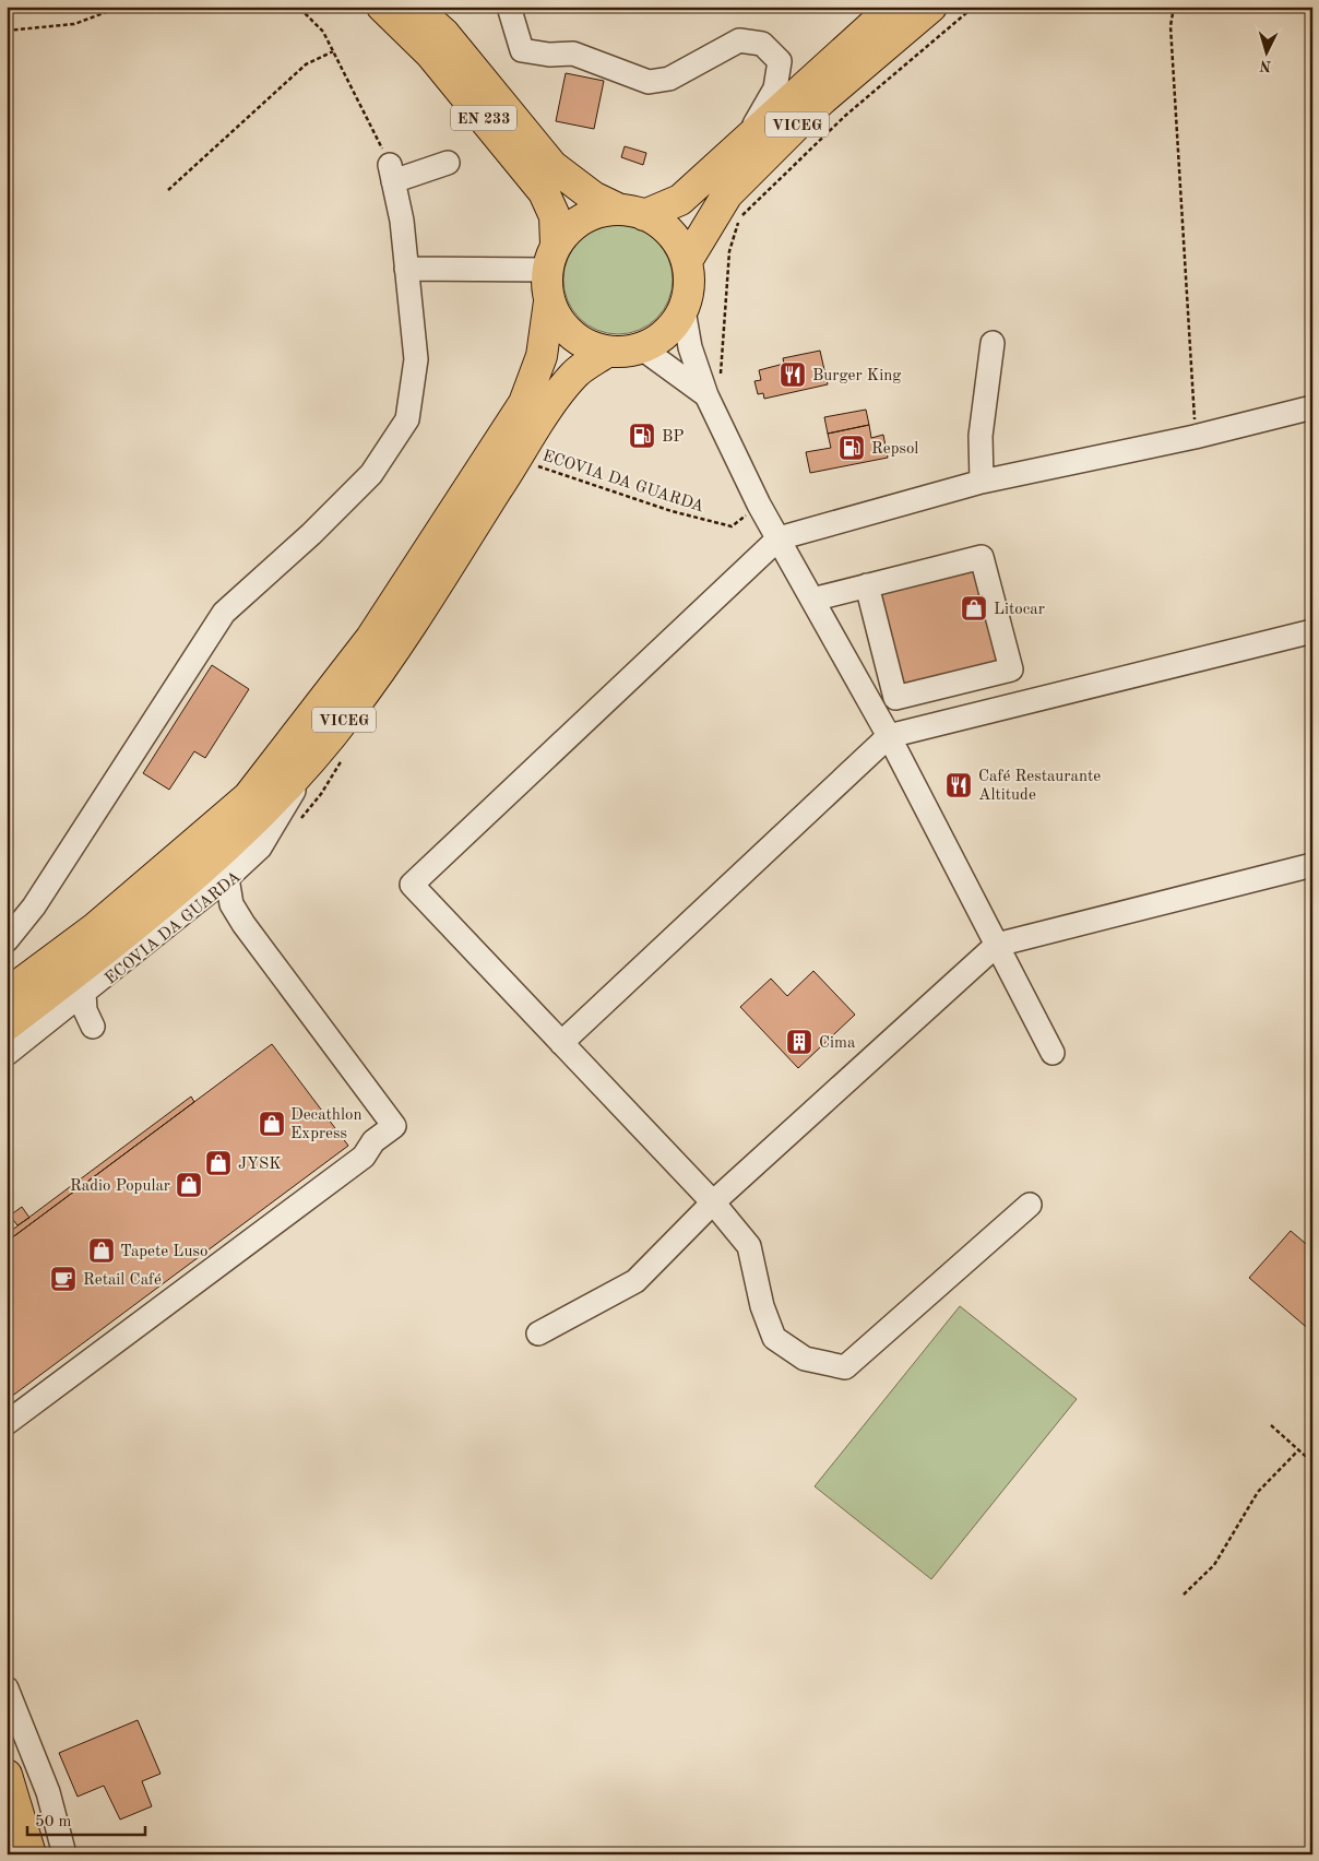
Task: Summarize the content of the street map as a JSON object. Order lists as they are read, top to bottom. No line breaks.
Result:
{"streets":{"main road":["EN 233","VICEG"],"path":["ECOVIA DA GUARDA"]},"crossings":[["EN 233","VICEG"]],"places":{"restaurant":["Burger King","Café Restaurante Altitude"],"fuel station":["BP","Repsol"],"shop":["Litocar","Decathlon Express","JYSK","Radio Popular","Tapete Luso"],"building":["Cima"],"cafe":["Retail Café"]},"scale_bar":"50 m","north":"bottom"}
